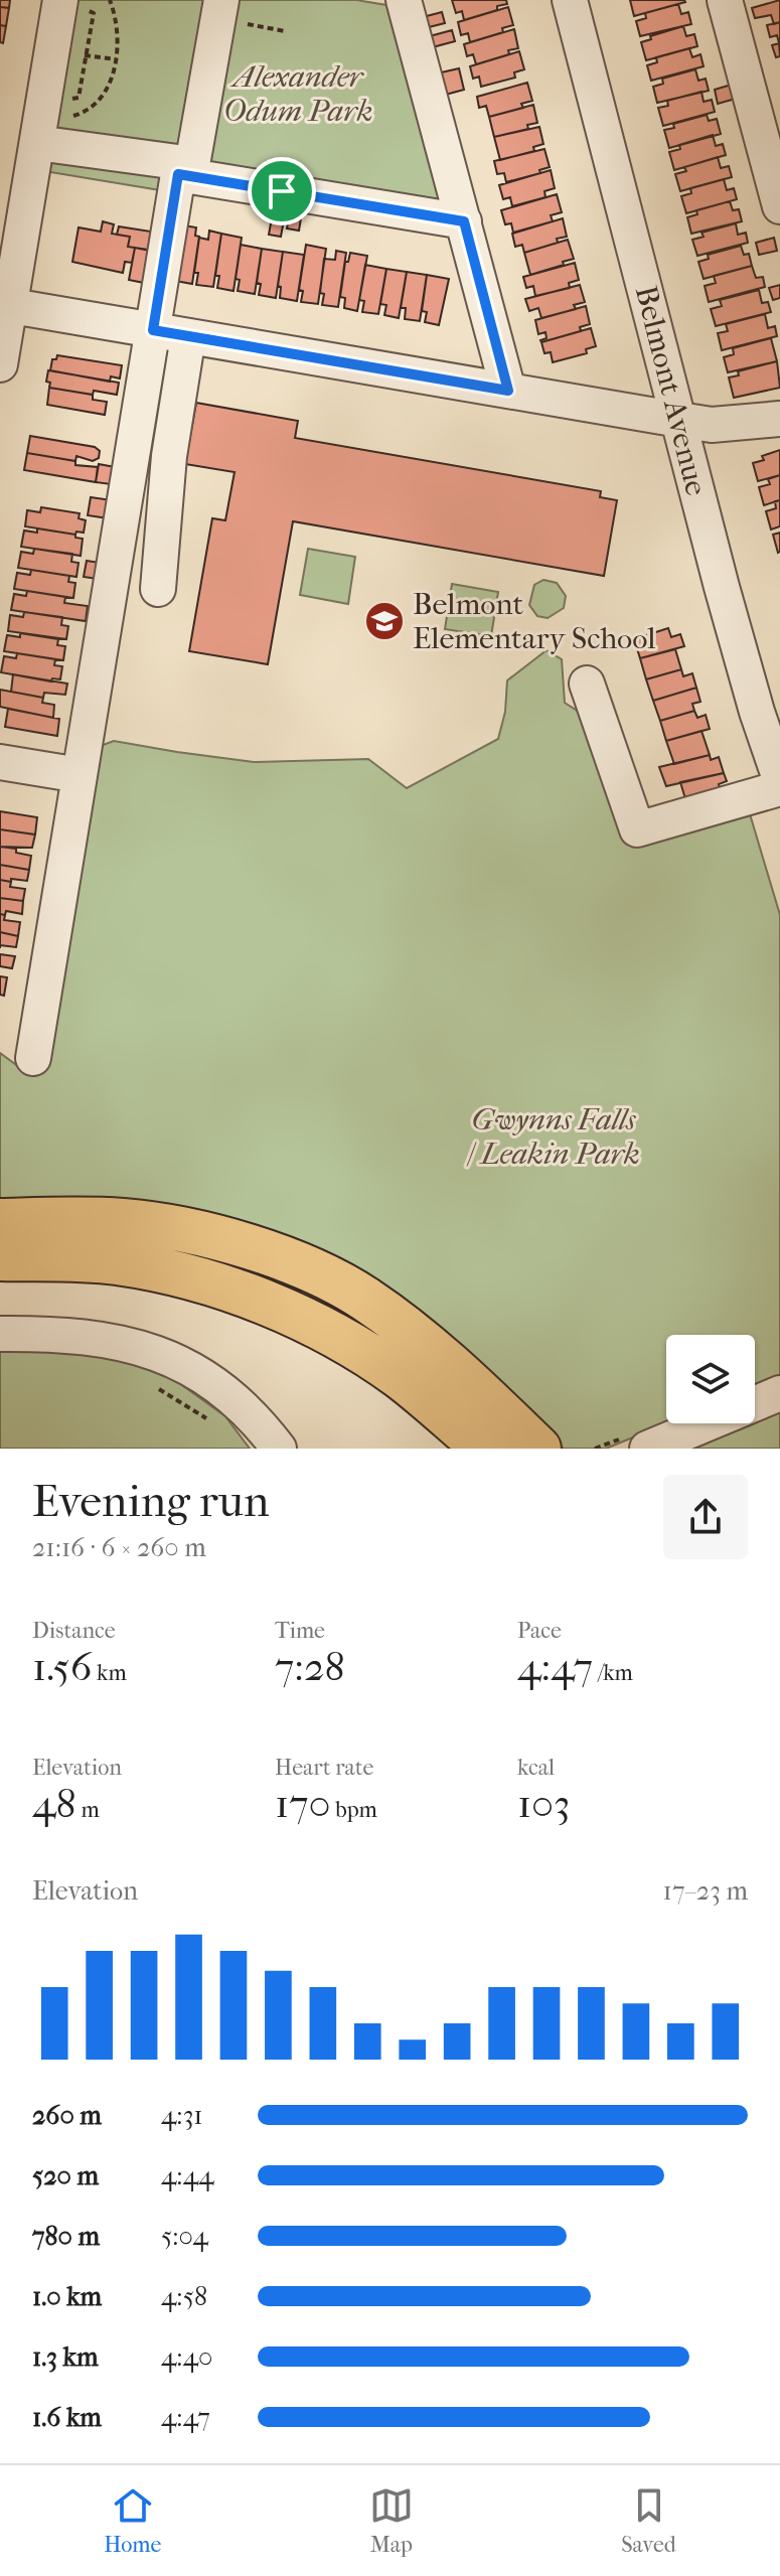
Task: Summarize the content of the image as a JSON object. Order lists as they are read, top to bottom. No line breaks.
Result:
{"streets":{"street":["Belmont Avenue"]},"parks":["Alexander Odum Park","Gwynns Falls / Leakin Park"],"places":{"school or university":["Belmont Elementary School"]},"page":{"heading":["Evening run","21:16 · 6 × 260 m"],"stats":[["Distance","1.56 km"],["Time","7:28"],["Pace","4:47 /km"],["Elevation","48 m"],["Heart rate","170 bpm"],["kcal","103"]],"chart":["Elevation","17–23 m"],"list":[{"name":"260 m","note":"4:31"},{"name":"520 m","note":"4:44"},{"name":"780 m","note":"5:04"},{"name":"1.0 km","note":"4:58"},{"name":"1.3 km","note":"4:40"},{"name":"1.6 km","note":"4:47"}],"tabs":["Home","Map","Saved"]}}
